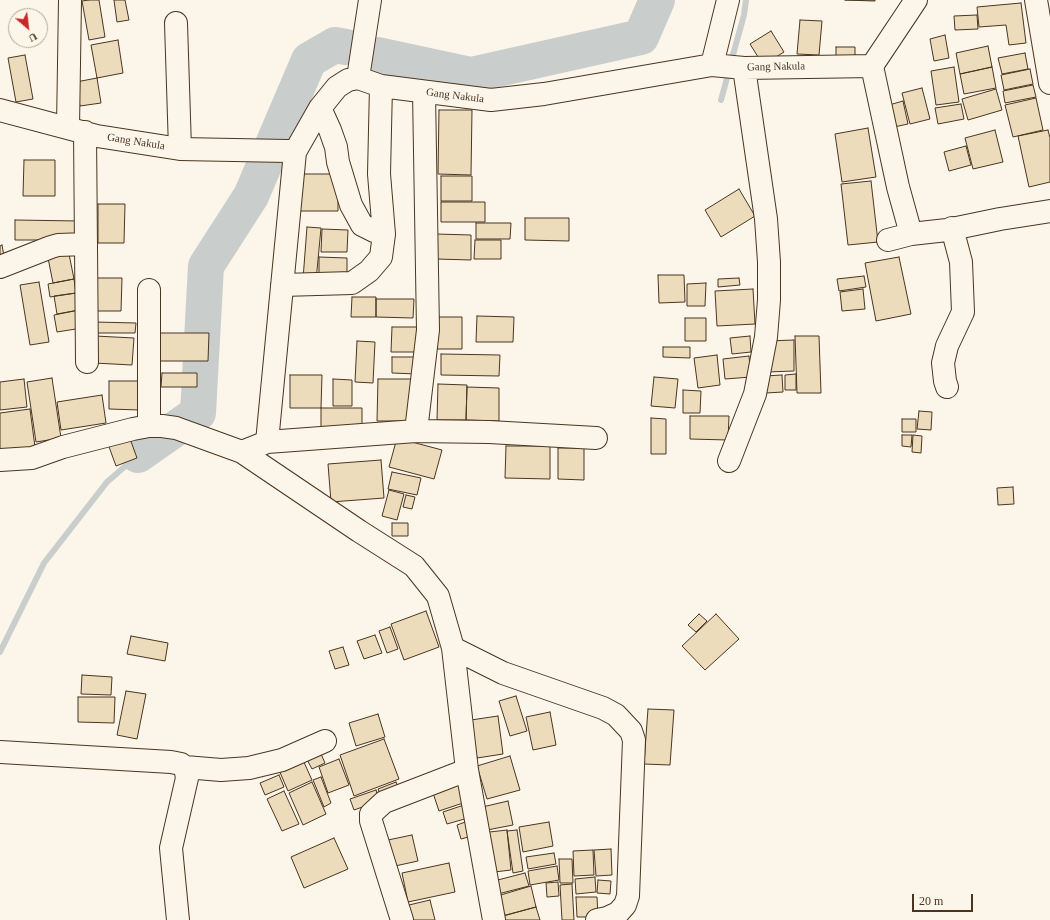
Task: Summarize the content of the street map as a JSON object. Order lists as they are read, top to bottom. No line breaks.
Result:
{"streets":{"street":["Gang Nakula"]},"scale_bar":"20 m","north":"bottom right"}
